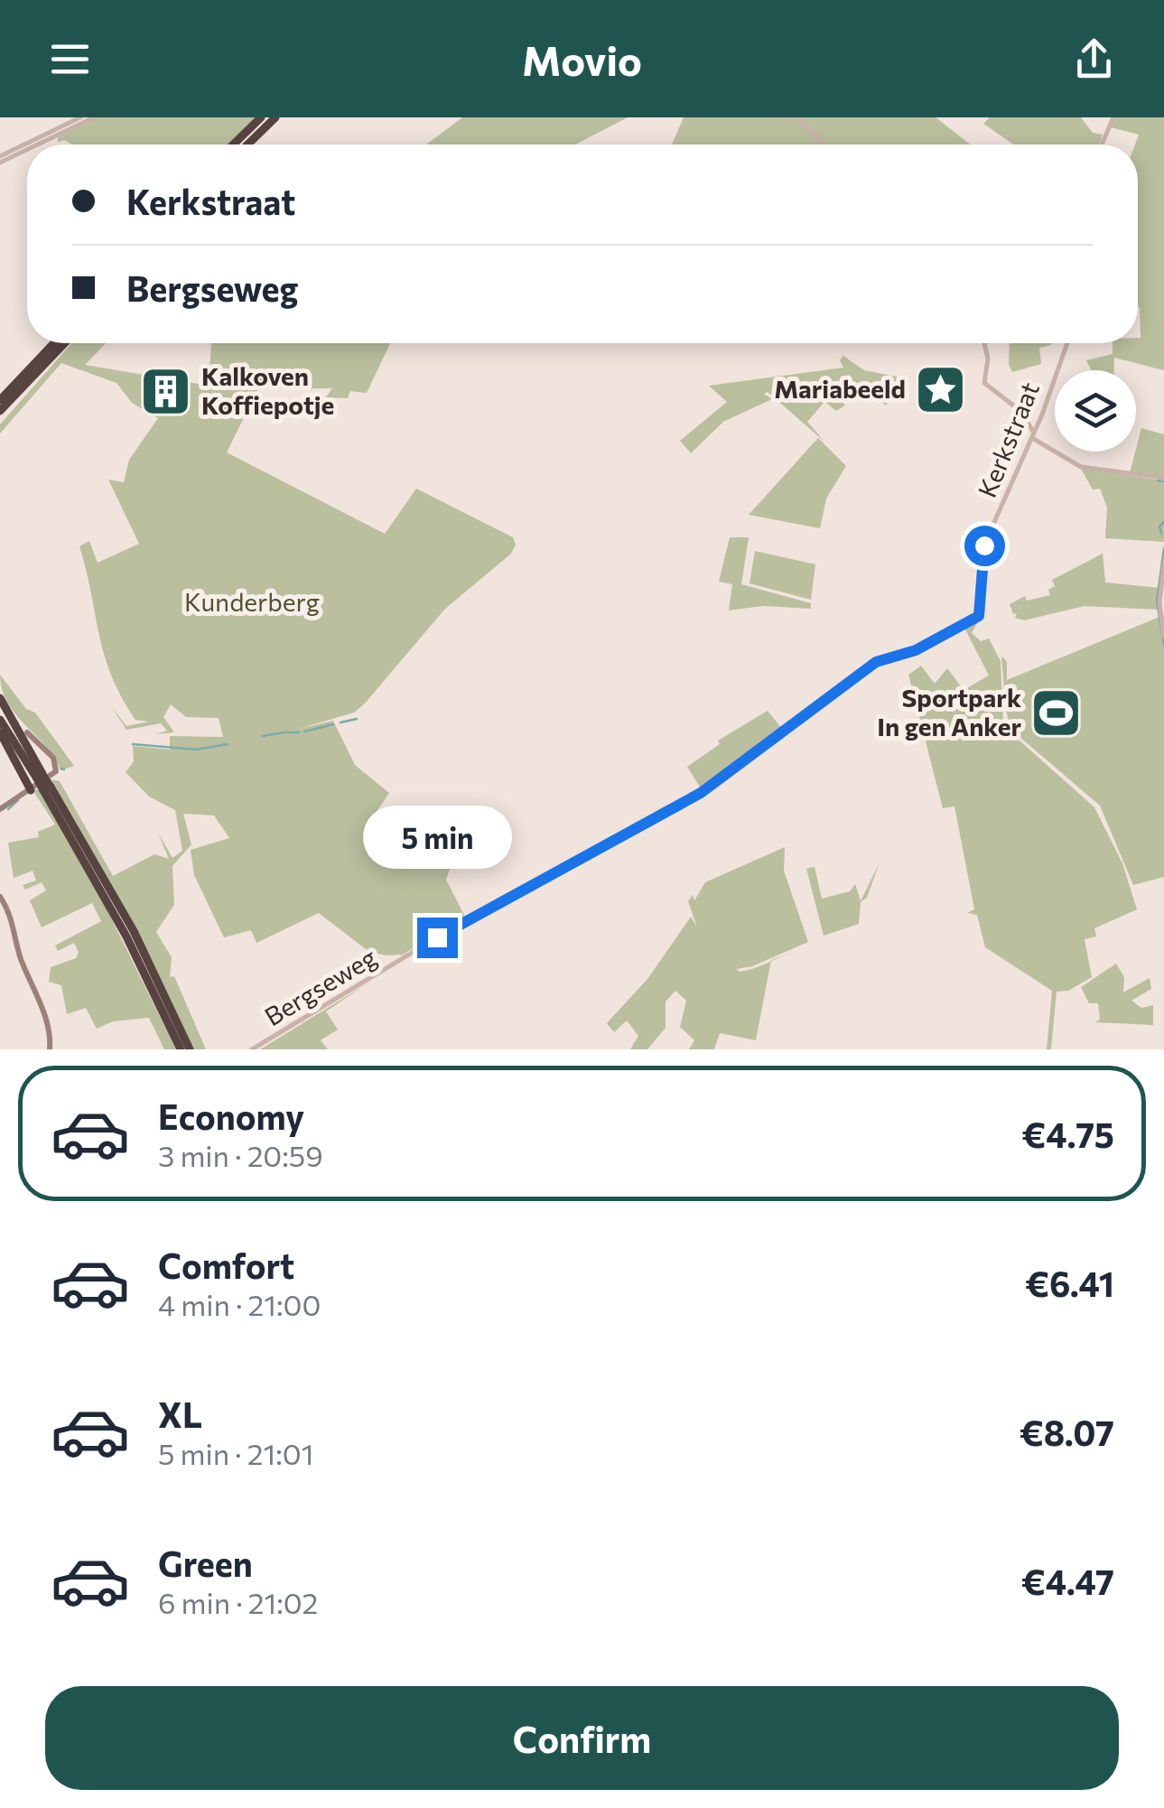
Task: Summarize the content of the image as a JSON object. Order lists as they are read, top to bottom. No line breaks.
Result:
{"streets":{"street":["Kerkstraat","Bergseweg"]},"crossings":[["Kerkstraat","Bergseweg"]],"parks":["Kunderberg"],"places":{"place":["Mariabeeld"],"building":["Kalkoven Koffiepotje"],"sports":["Sportpark In gen Anker"]},"page":{"header":"Movio","banner":["Kerkstraat","Bergseweg"],"bubble":"5 min","list":[{"name":"Economy","note":"3 min · 20:59","value":"€4.75"},{"name":"Comfort","note":"4 min · 21:00","value":"€6.41"},{"name":"XL","note":"5 min · 21:01","value":"€8.07"},{"name":"Green","note":"6 min · 21:02","value":"€4.47"}],"buttons":"Confirm"}}
